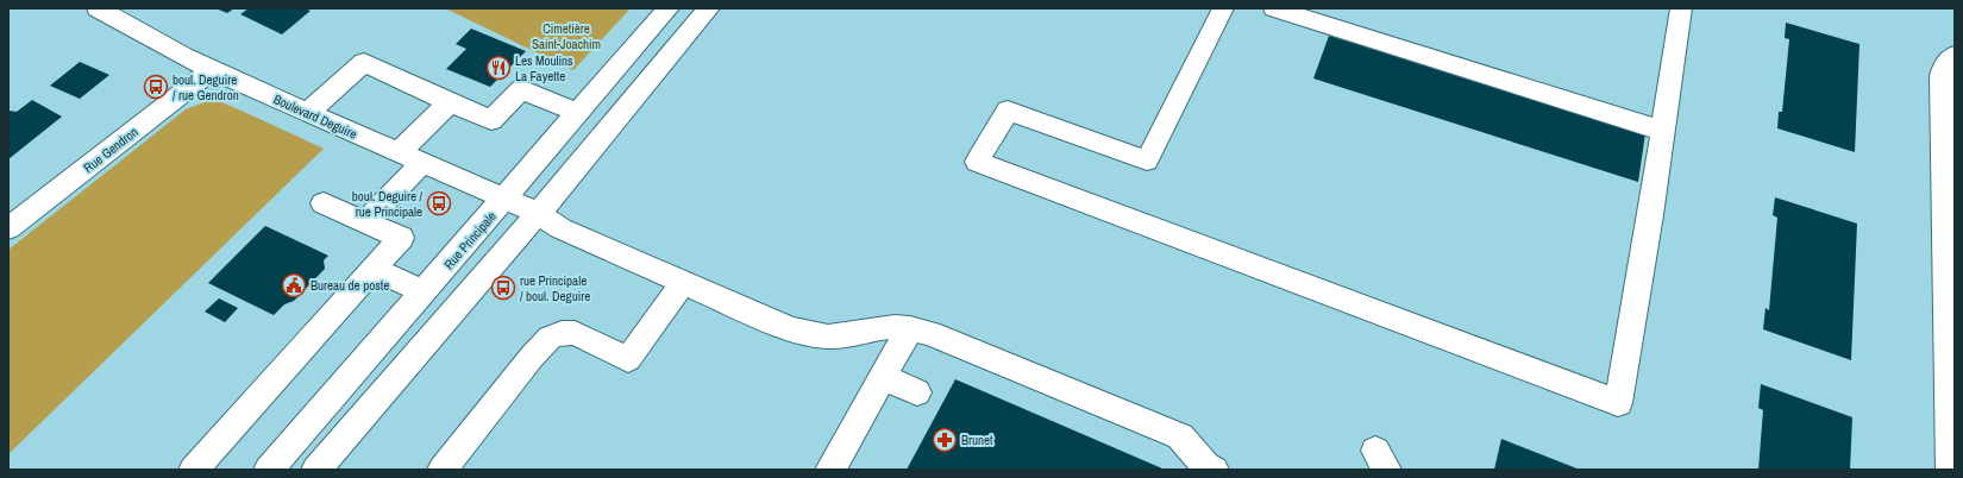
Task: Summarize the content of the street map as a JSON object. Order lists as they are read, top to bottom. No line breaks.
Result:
{"streets":{"street":["Boulevard Deguire","Rue Gendron","Rue Principale"]},"crossings":[["Boulevard Deguire","Rue Gendron"],["Boulevard Deguire","Rue Principale"]],"parks":["Cimetière Saint-Joachim"],"places":{"restaurant":["Les Moulins La Fayette"],"bus stop":["boul. Deguire / rue Gendron","boul. Deguire / rue Principale","rue Principale / boul. Deguire"],"public building":["Bureau de poste"],"pharmacy":["Brunet"]}}
